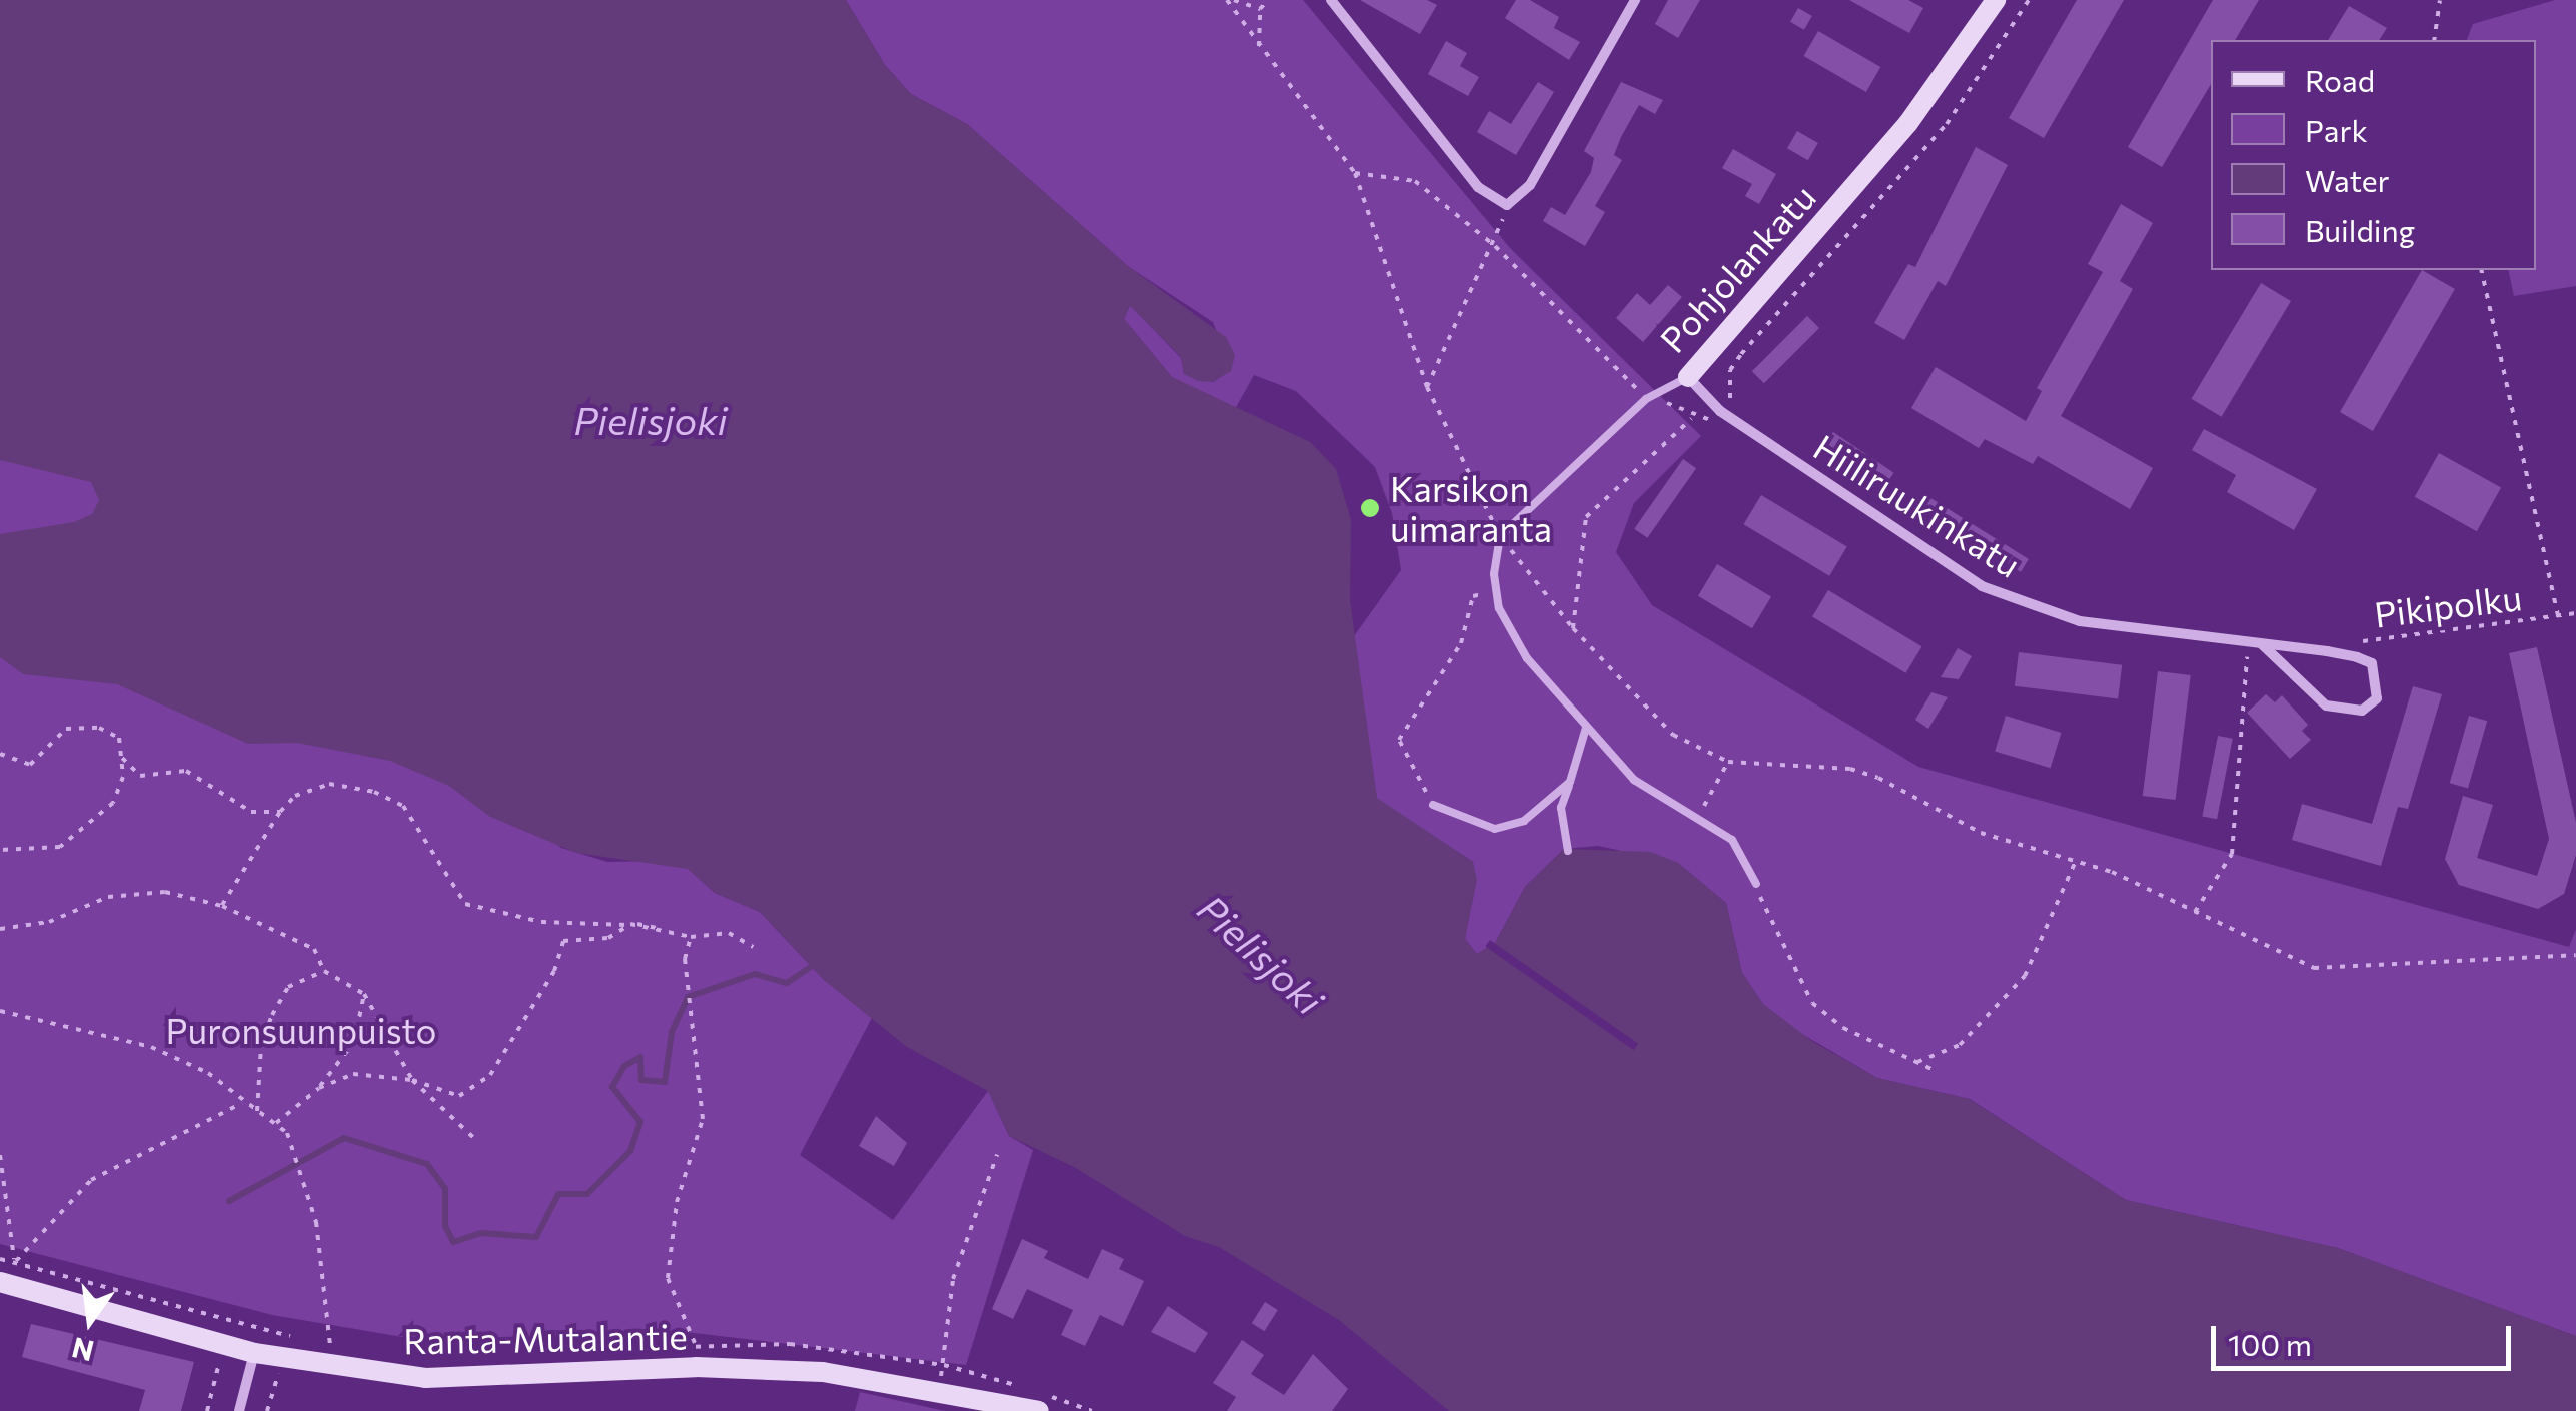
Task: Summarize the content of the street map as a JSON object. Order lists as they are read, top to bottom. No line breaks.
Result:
{"streets":{"street":["Pohjolankatu","Hiiliruukinkatu","Ranta-Mutalantie"],"path":["Pikipolku"]},"crossings":[["Pohjolankatu","Hiiliruukinkatu"]],"water":["Pielisjoki"],"parks":["Puronsuunpuisto"],"places":["Karsikon uimaranta"],"legend":["Road","Park","Water","Building"],"scale_bar":"100 m","north":"bottom"}
